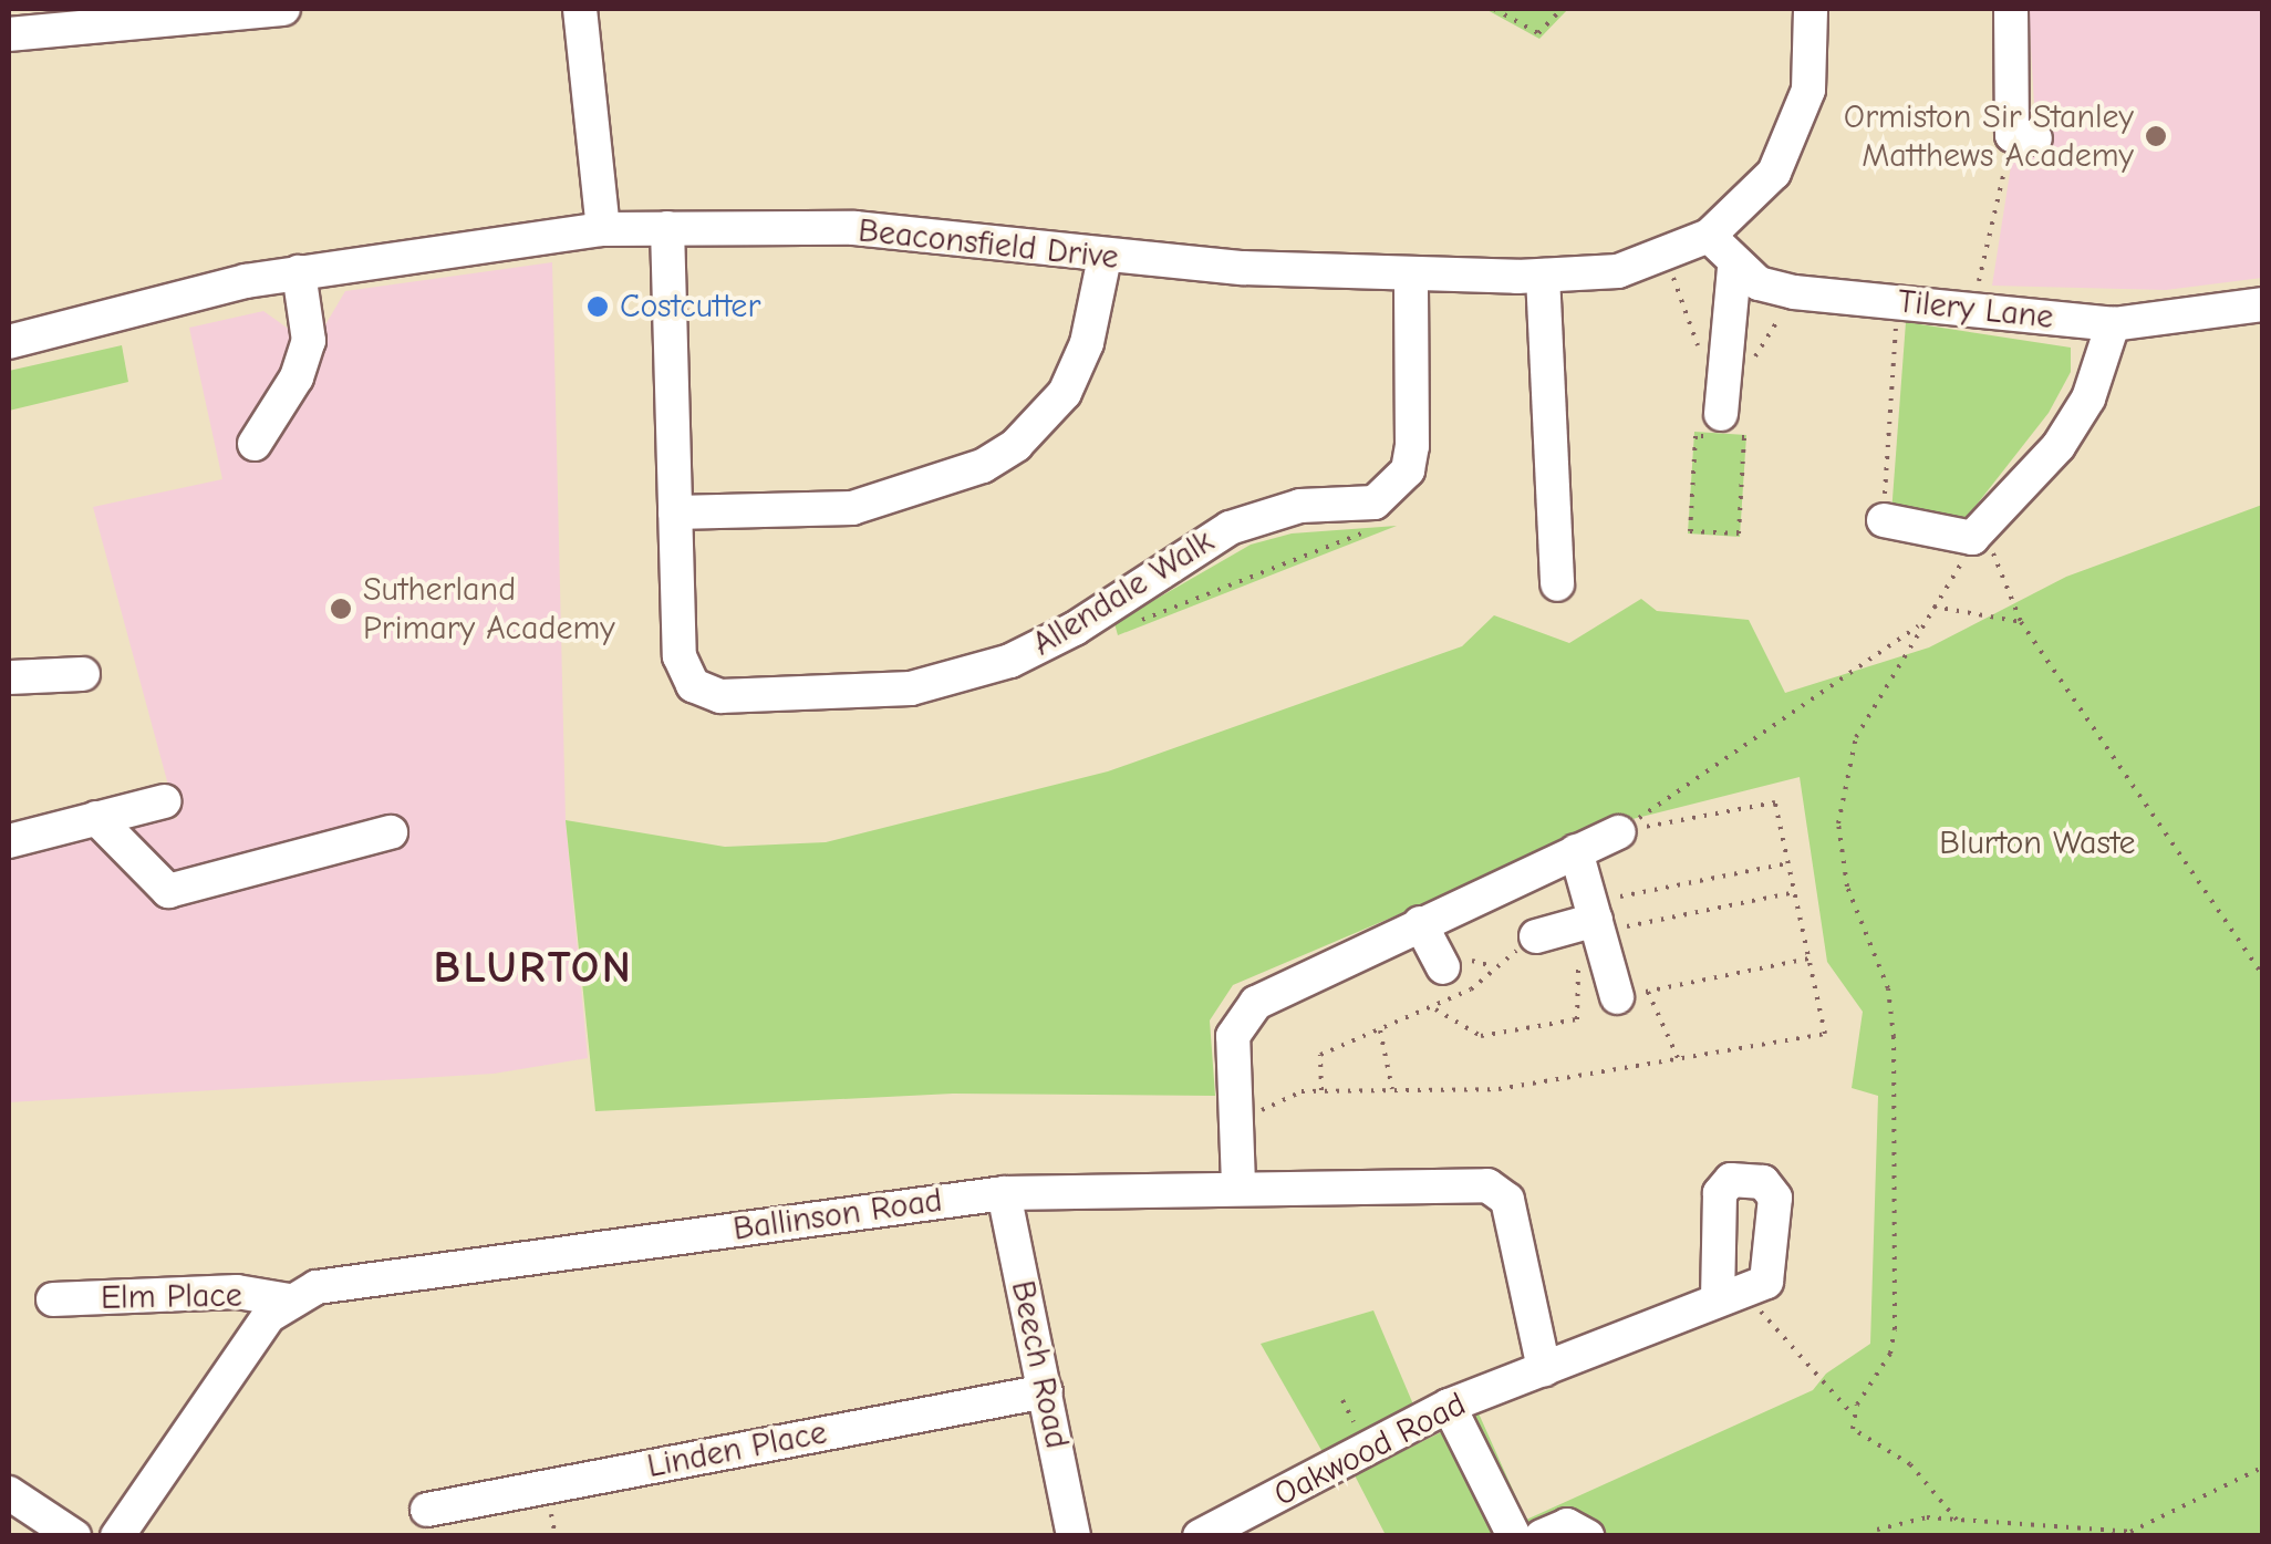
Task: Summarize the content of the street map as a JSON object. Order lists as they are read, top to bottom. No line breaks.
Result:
{"streets":{"street":["Beaconsfield Drive","Tilery Lane","Allendale Walk","Ballinson Road","Elm Place","Beech Road","Linden Place","Oakwood Road"]},"crossings":[["Beaconsfield Drive","Tilery Lane"],["Beaconsfield Drive","Allendale Walk"],["Ballinson Road","Elm Place"],["Ballinson Road","Beech Road"],["Ballinson Road","Oakwood Road"],["Beech Road","Linden Place"]],"districts":["BLURTON"],"parks":["Blurton Waste"],"places":["Ormiston Sir Stanley Matthews Academy","Costcutter","Sutherland Primary Academy"]}
